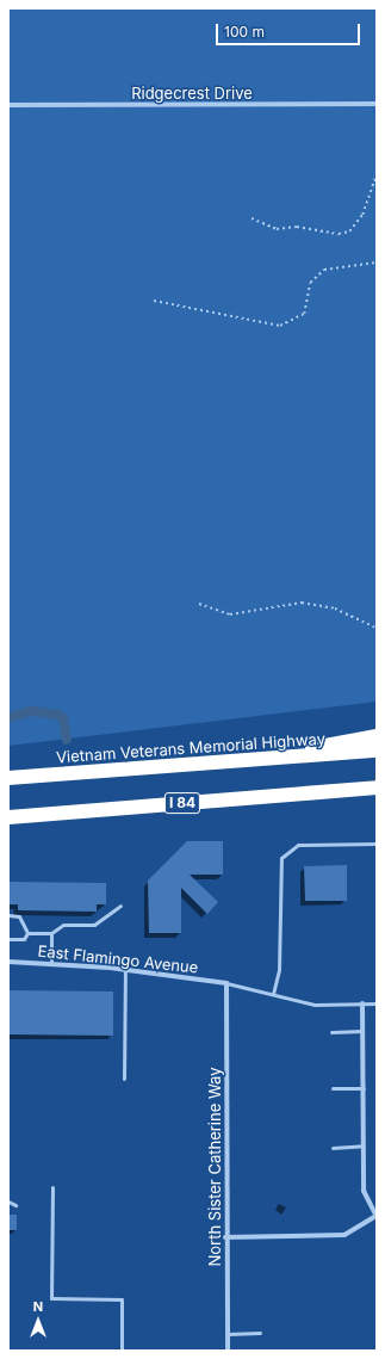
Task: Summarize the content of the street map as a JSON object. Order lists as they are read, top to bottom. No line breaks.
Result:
{"streets":{"highway":["Vietnam Veterans Memorial Highway","I 84"],"street":["Ridgecrest Drive","East Flamingo Avenue","North Sister Catherine Way"]},"crossings":[["East Flamingo Avenue","North Sister Catherine Way"]],"scale_bar":"100 m","north":"top"}
